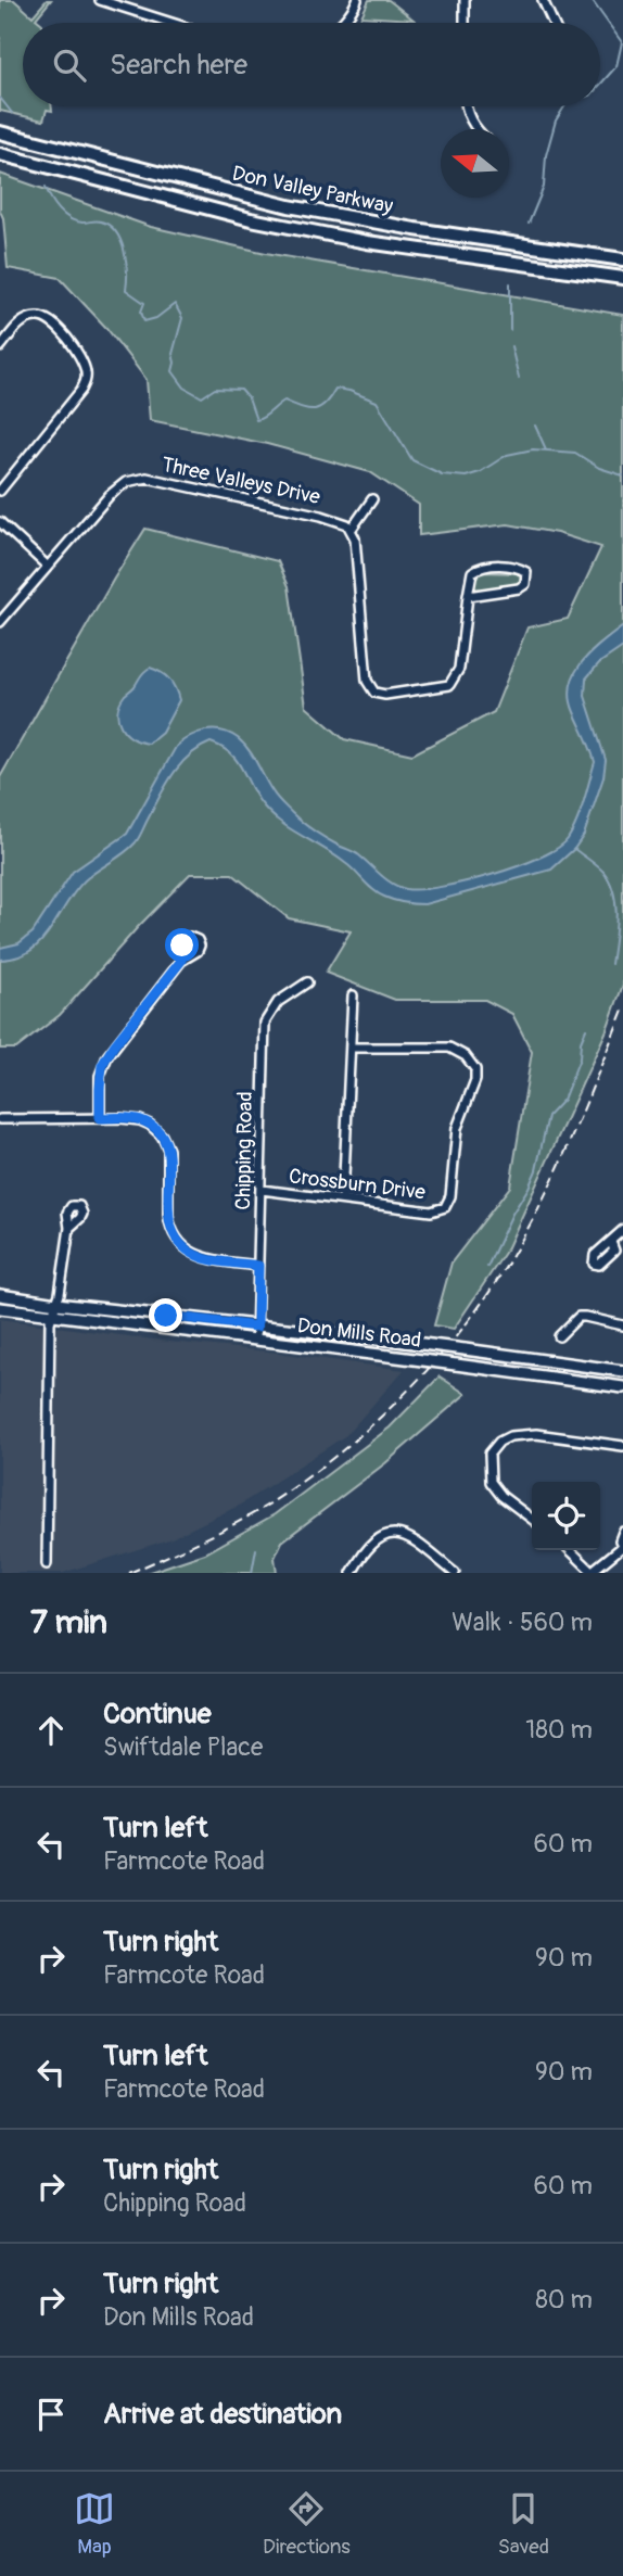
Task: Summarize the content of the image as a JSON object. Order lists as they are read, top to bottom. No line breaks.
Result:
{"streets":{"highway":["Don Valley Parkway"],"main road":["Don Mills Road"],"street":["Three Valleys Drive","Chipping Road","Crossburn Drive"]},"crossings":[["Chipping Road","Crossburn Drive"],["Chipping Road","Don Mills Road"]],"north":"left","page":{"search":"Search here","heading":["7 min","Walk · 560 m"],"list":[["Continue","Swiftdale Place","180 m"],["Turn left","Farmcote Road","60 m"],["Turn right","Farmcote Road","90 m"],["Turn left","Farmcote Road","90 m"],["Turn right","Chipping Road","60 m"],["Turn right","Don Mills Road","80 m"],"Arrive at destination"],"nav":["Map","Directions","Saved"]}}
